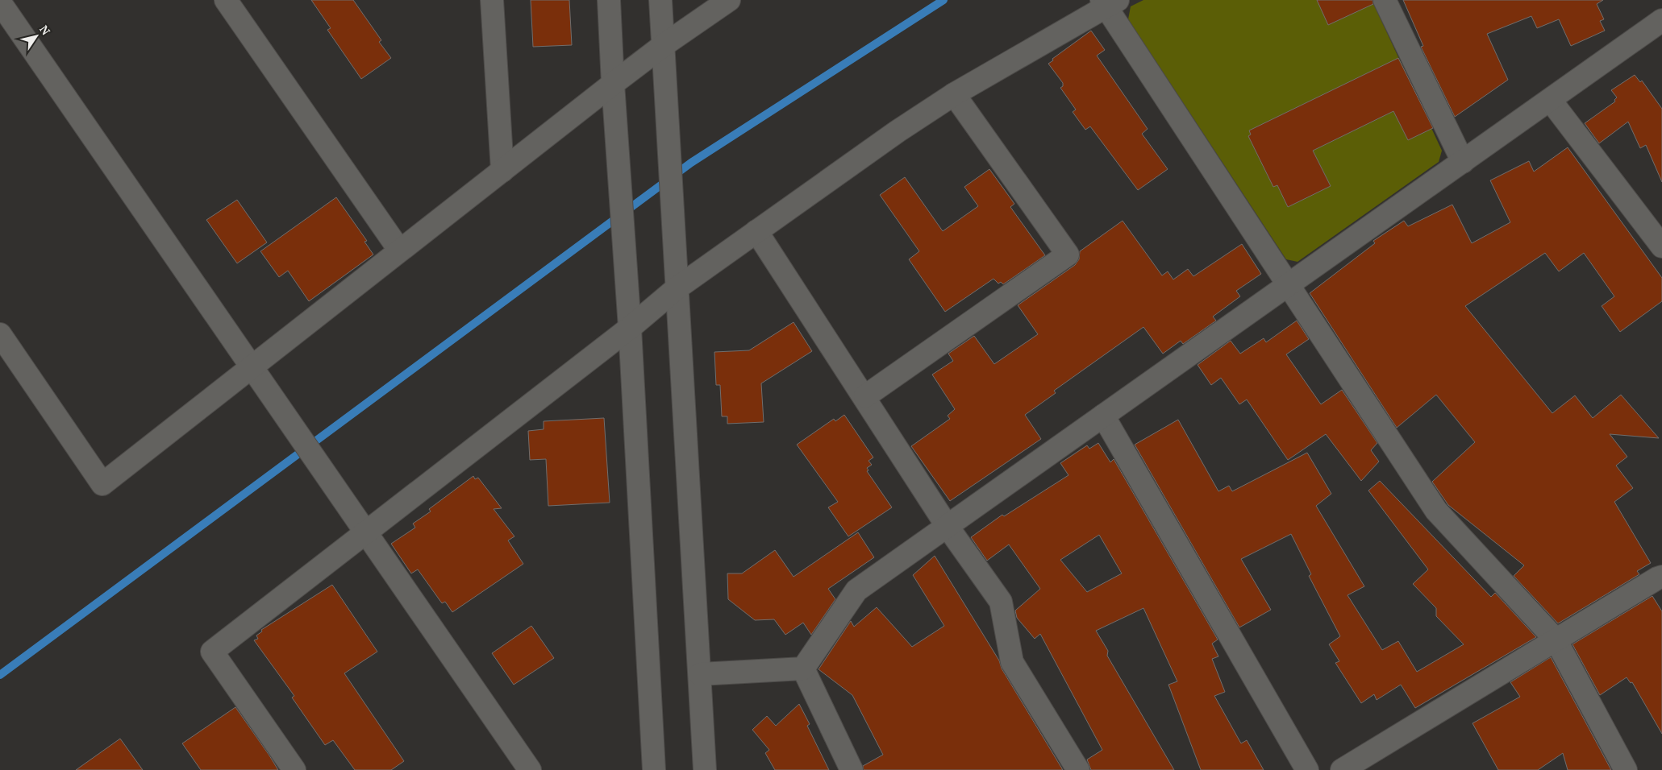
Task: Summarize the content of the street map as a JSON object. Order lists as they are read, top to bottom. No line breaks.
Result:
{"north":"top right"}
